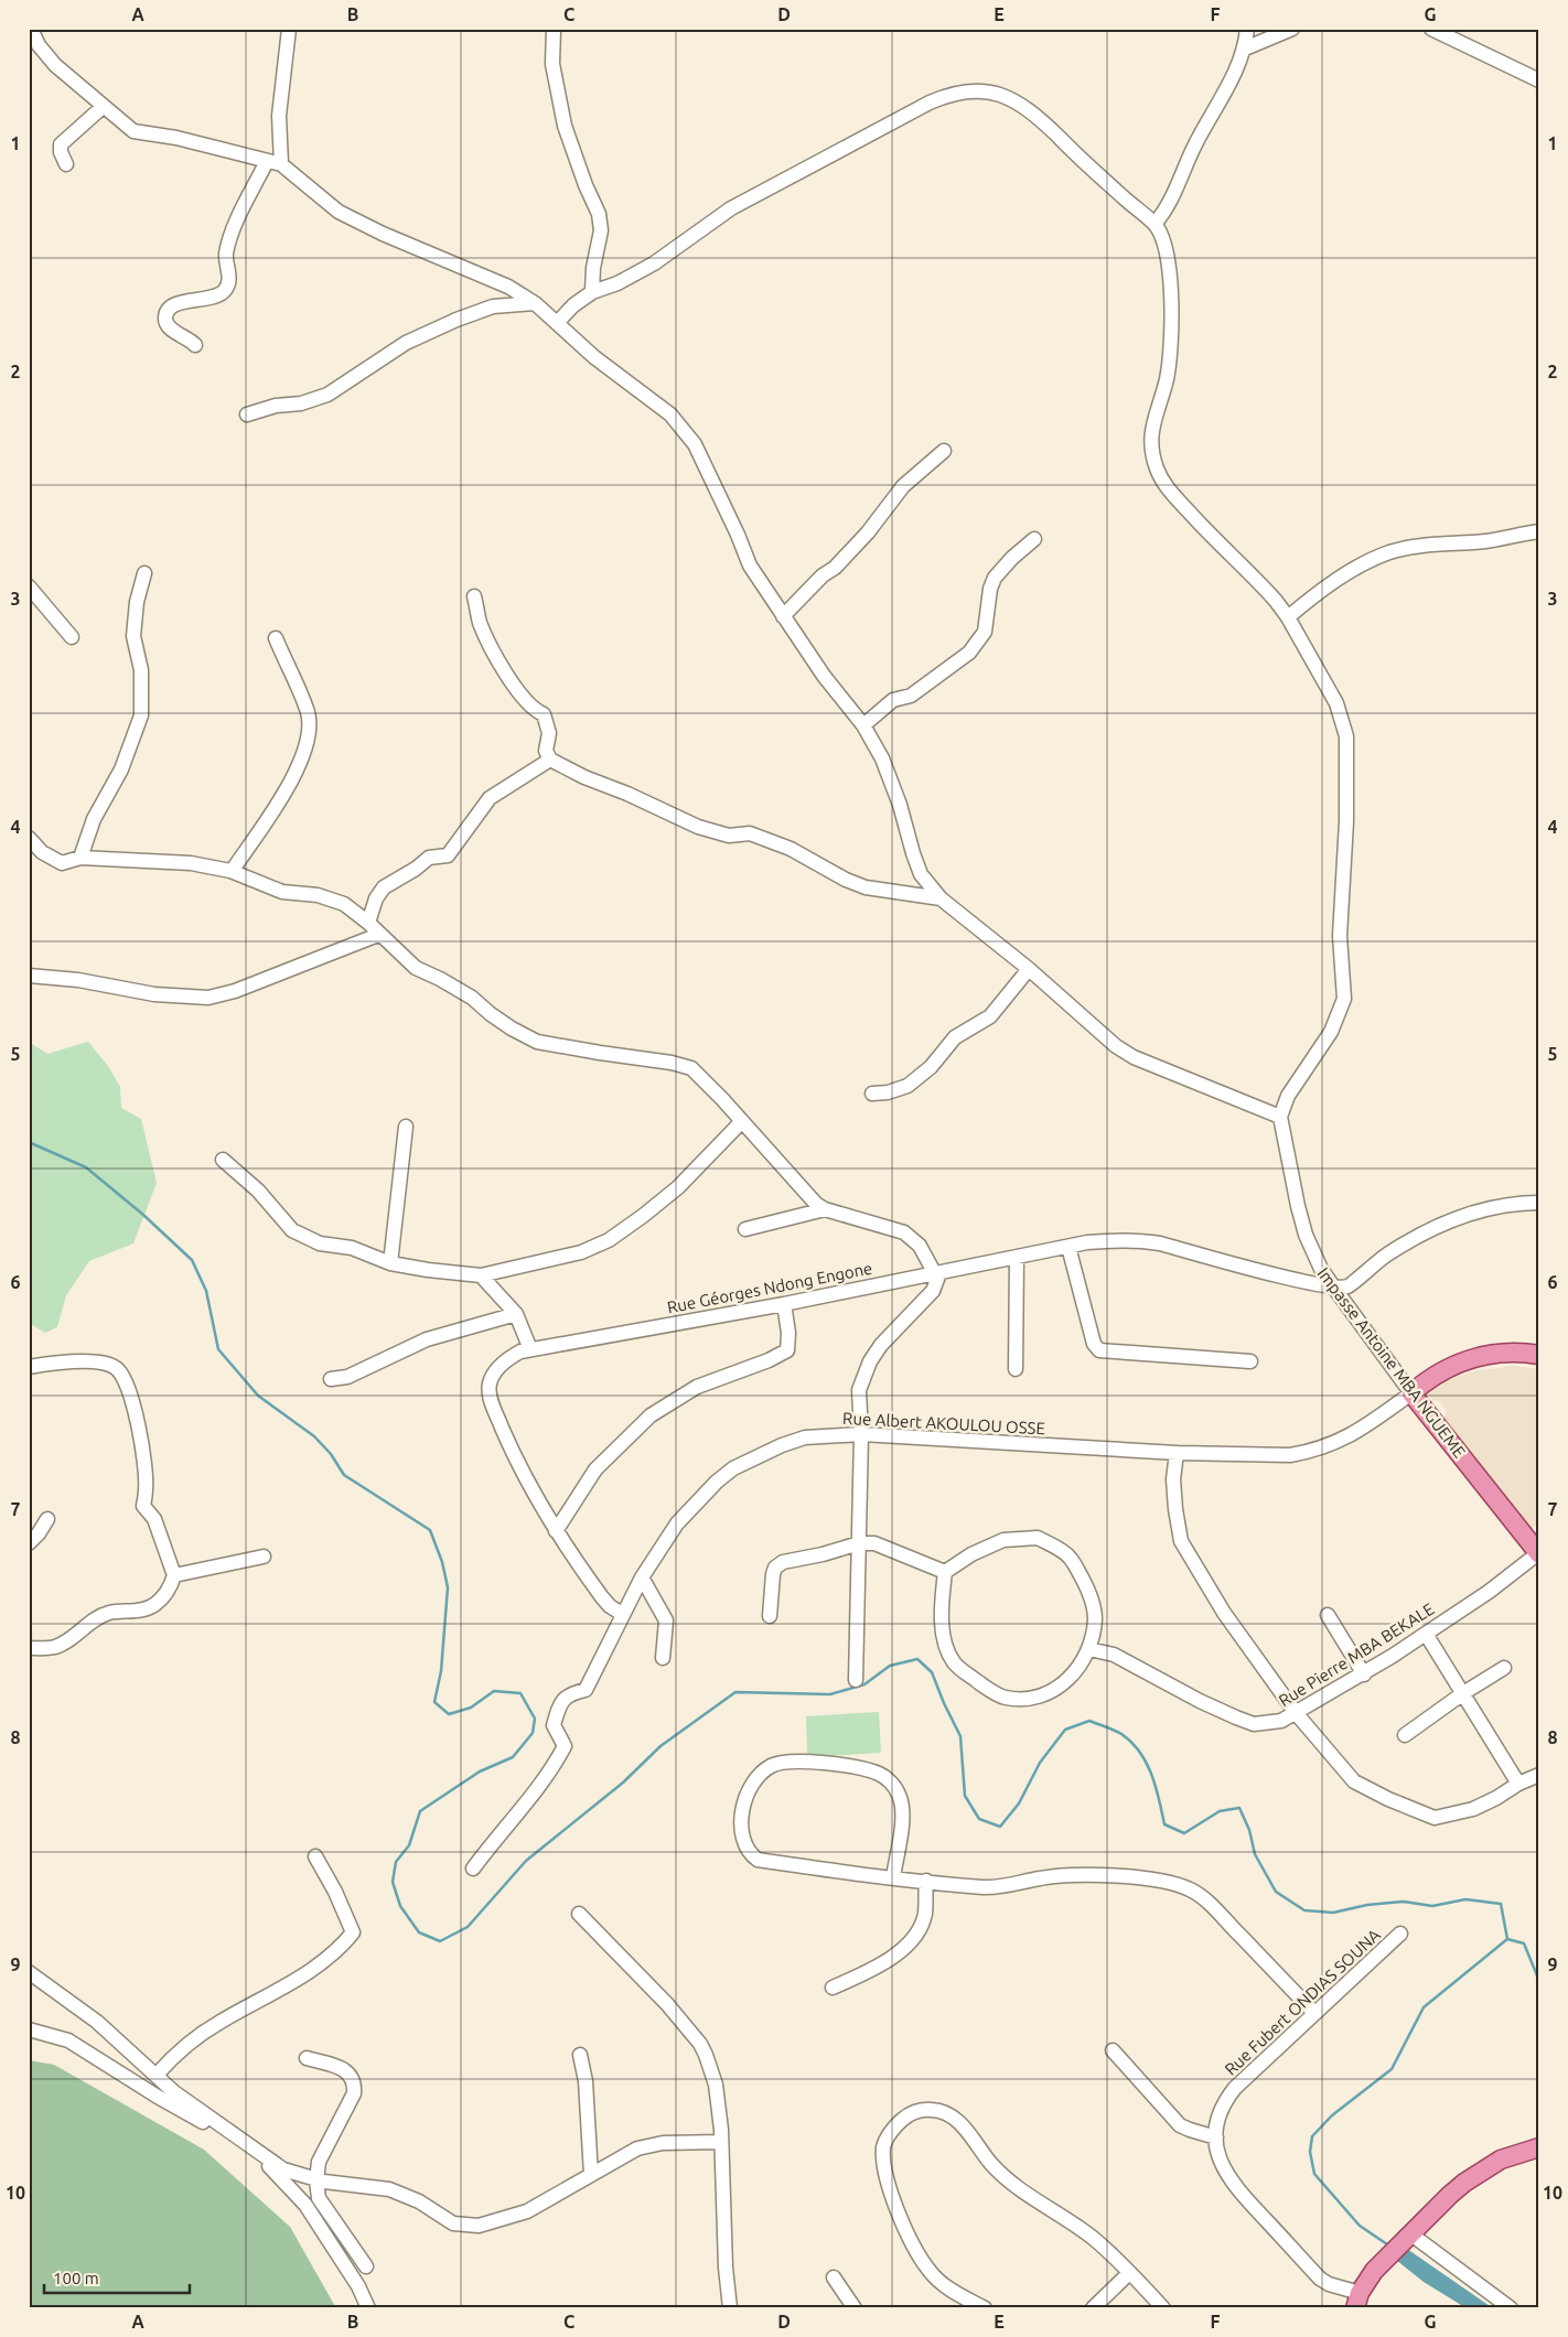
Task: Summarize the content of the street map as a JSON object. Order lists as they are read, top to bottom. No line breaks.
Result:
{"streets":{"main road":["Impasse Antoine MBA NGUEME"],"street":["Rue Géorges Ndong Engone","Rue Albert AKOULOU OSSE","Rue Pierre MBA BEKALE","Rue Fubert ONDIAS SOUNA"]},"crossings":[["Rue Géorges Ndong Engone","Impasse Antoine MBA NGUEME"],["Rue Géorges Ndong Engone","Rue Albert AKOULOU OSSE"],["Impasse Antoine MBA NGUEME","Rue Albert AKOULOU OSSE"],["Impasse Antoine MBA NGUEME","Rue Pierre MBA BEKALE"]],"scale_bar":"100 m","grid":{"columns":["A","B","C","D","E","F","G"],"rows":["1","2","3","4","5","6","7","8","9","10"]}}
